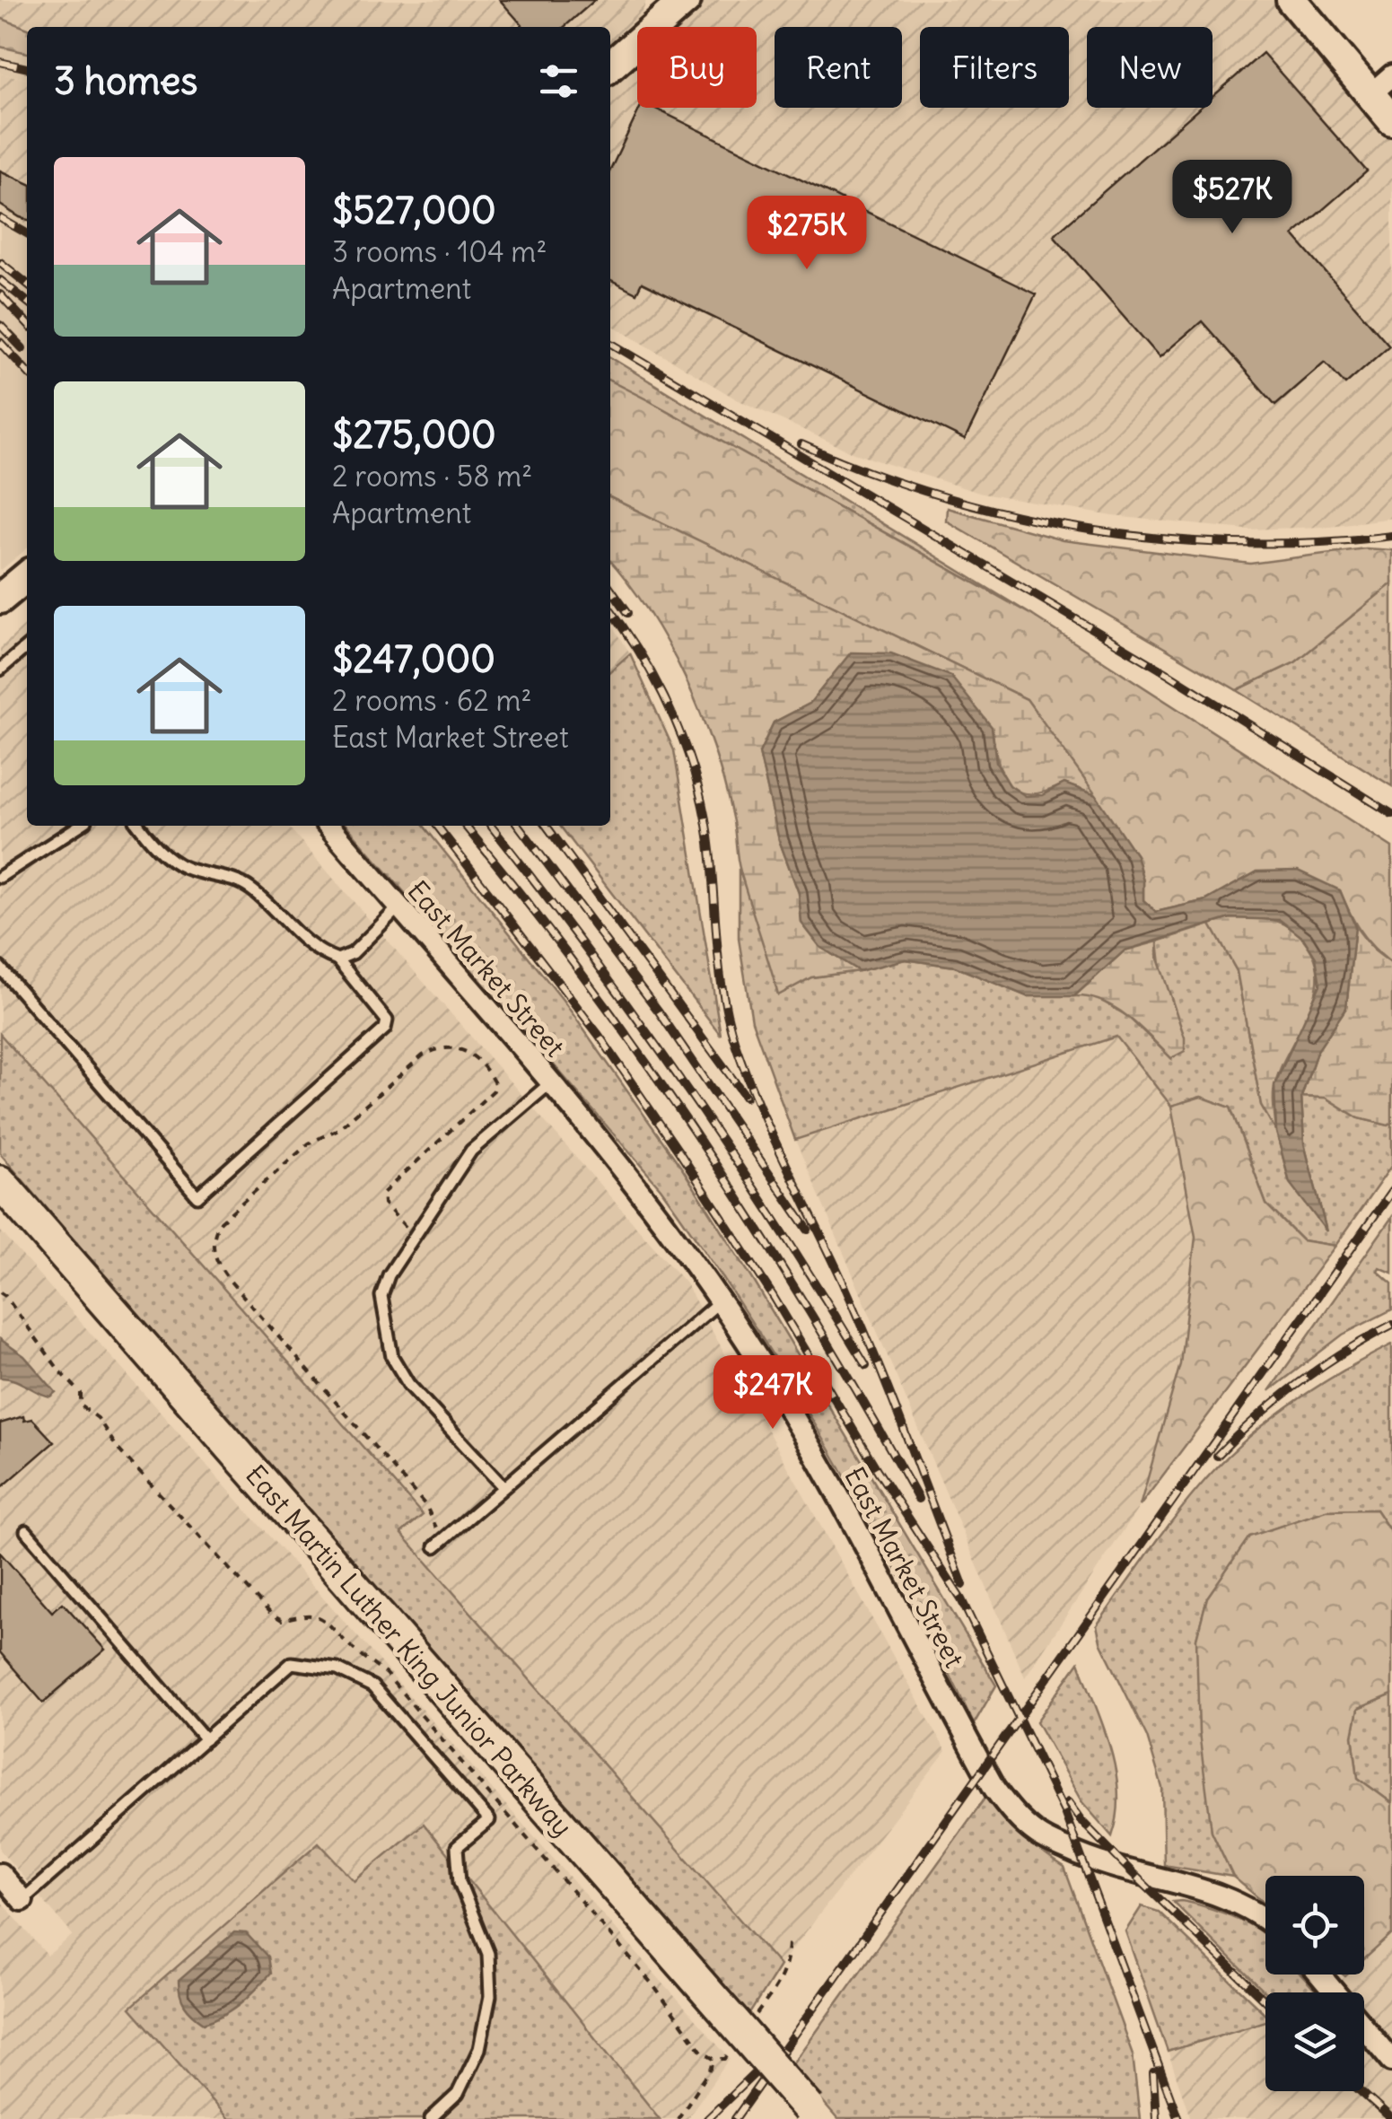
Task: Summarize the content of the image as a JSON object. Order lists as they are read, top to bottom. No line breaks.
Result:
{"streets":{"main road":["East Martin Luther King Junior Parkway"],"street":["East Market Street"]},"page":{"chip":["Buy","Rent","Filters","New"],"heading":"3 homes","list":[{"name":"$527,000","note":"3 rooms · 104 m² · Apartment"},{"name":"$275,000","note":"2 rooms · 58 m² · Apartment"},{"name":"$247,000","note":"2 rooms · 62 m² · East Market Street"}],"price":["$527K","$275K","$247K"]}}
